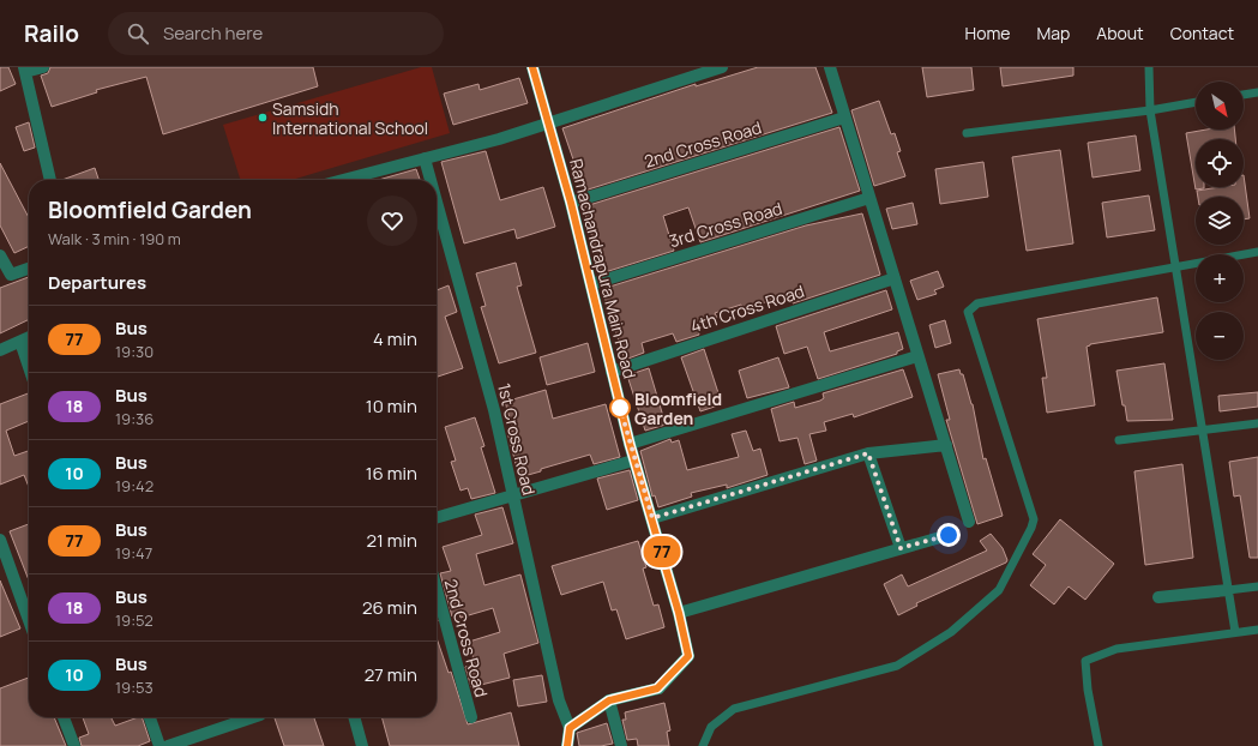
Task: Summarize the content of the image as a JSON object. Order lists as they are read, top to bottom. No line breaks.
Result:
{"streets":{"street":["2nd Cross Road","3rd Cross Road","Ramachandrapura Main Road","4th Cross Road","1st Cross Road"]},"crossings":[["2nd Cross Road","Ramachandrapura Main Road"],["3rd Cross Road","Ramachandrapura Main Road"],["Ramachandrapura Main Road","4th Cross Road"],["Ramachandrapura Main Road","1st Cross Road"]],"places":["Samsidh International School","Bloomfield Garden"],"lines":["bus line 77"],"north":"bottom right","page":{"header":"Railo","search":"Search here","nav":["Home","Map","About","Contact"],"on_map":"77","map_buttons":["+","−"],"heading":[["Bloomfield Garden","Walk · 3 min · 190 m"],"Departures"],"list":[{"mark":"77","name":"Bus","note":"19:30","value":"4 min"},{"mark":"18","name":"Bus","note":"19:36","value":"10 min"},{"mark":"10","name":"Bus","note":"19:42","value":"16 min"},{"mark":"77","name":"Bus","note":"19:47","value":"21 min"},{"mark":"18","name":"Bus","note":"19:52","value":"26 min"},{"mark":"10","name":"Bus","note":"19:53","value":"27 min"}]}}
